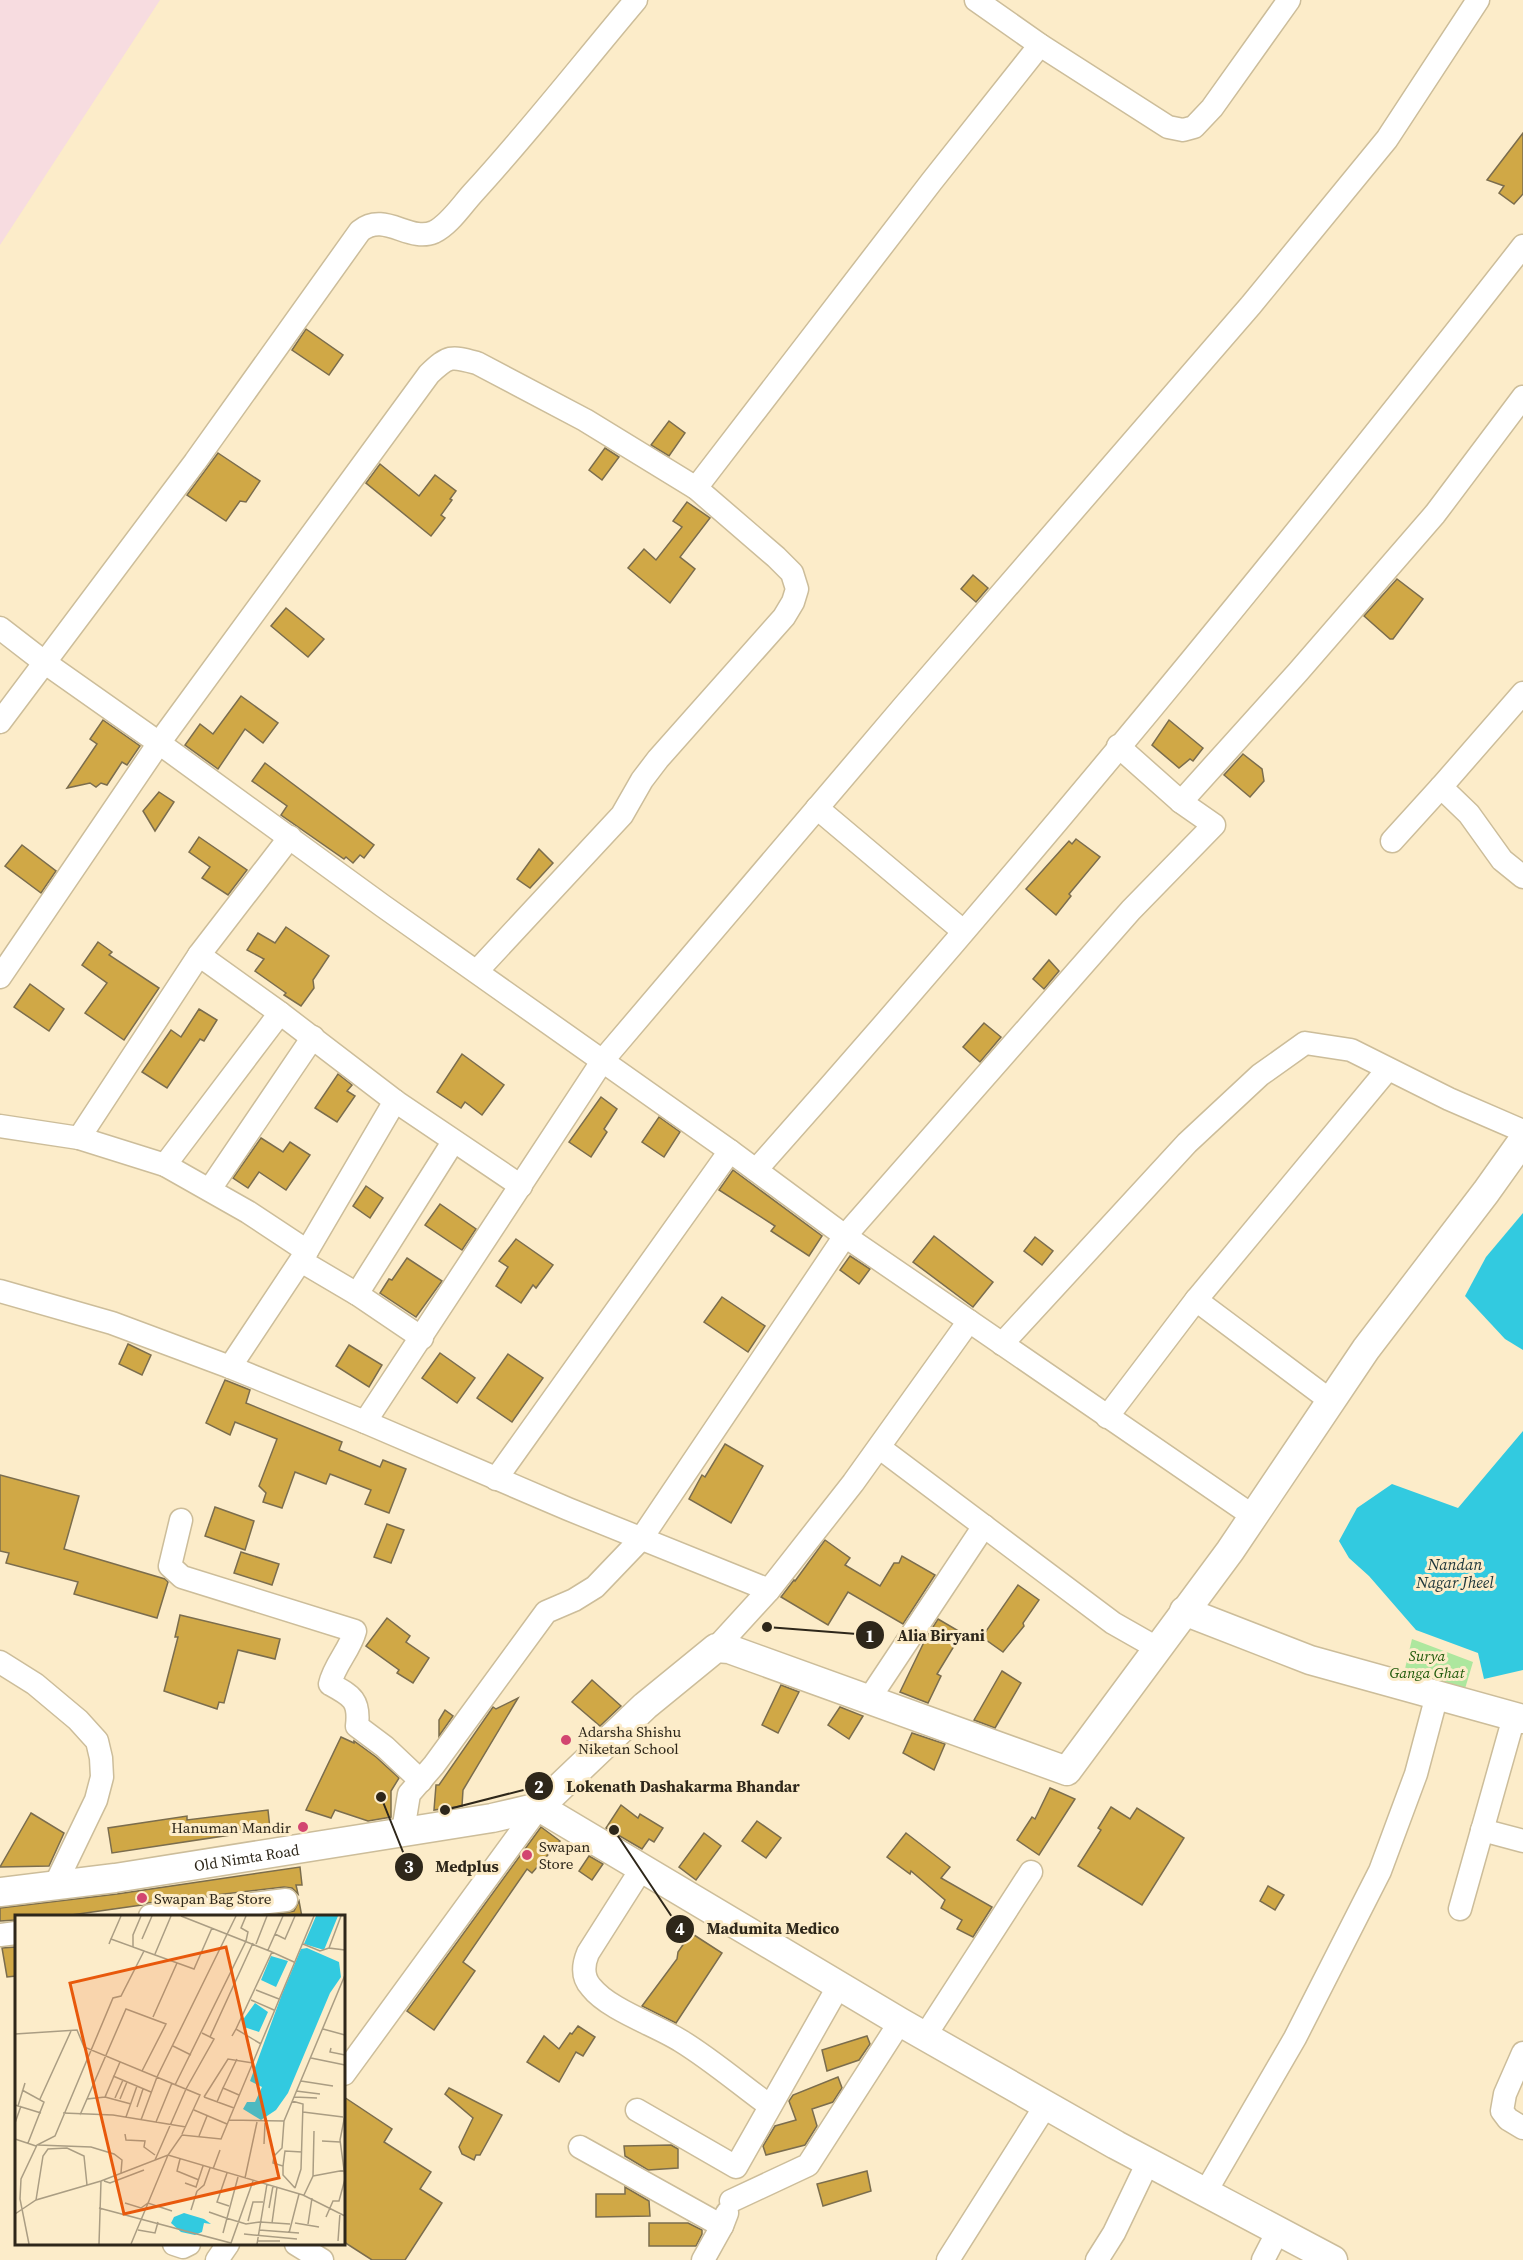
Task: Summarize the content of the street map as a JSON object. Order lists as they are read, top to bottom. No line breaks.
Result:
{"streets":{"street":["Old Nimta Road"]},"water":["Nandan Nagar Jheel"],"parks":["Surya Ganga Ghat"],"places":["Alia Biryani","Adarsha Shishu Niketan School","Medplus","Lokenath Dashakarma Bhandar","Hanuman Mandir","Madumita Medico","Swapan Store","Swapan Bag Store"]}
